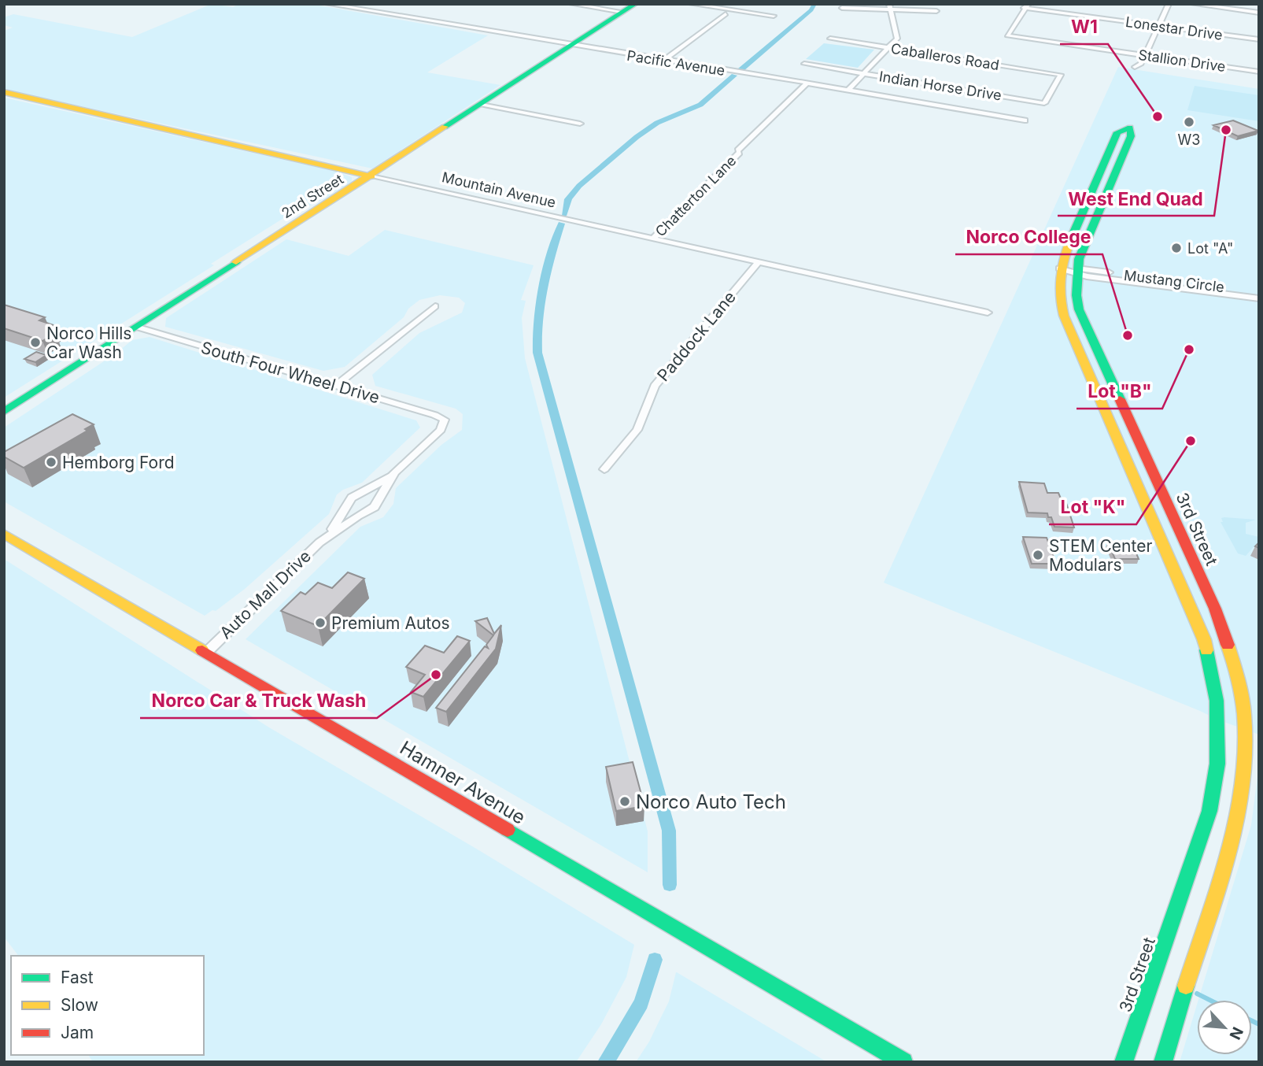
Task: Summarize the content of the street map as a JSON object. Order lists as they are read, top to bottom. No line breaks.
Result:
{"streets":{"street":["Lonestar Drive","Caballeros Road","Stallion Drive","Pacific Avenue","Indian Horse Drive","Mountain Avenue","2nd Street","Chatterton Lane","Mustang Circle","Paddock Lane","South Four Wheel Drive","3rd Street","Auto Mall Drive","Hamner Avenue"]},"crossings":[["Lonestar Drive","Stallion Drive"],["Caballeros Road","Indian Horse Drive"],["Pacific Avenue","2nd Street"],["Pacific Avenue","Chatterton Lane"],["Mountain Avenue","2nd Street"],["Mountain Avenue","Chatterton Lane"],["Mountain Avenue","Paddock Lane"],["2nd Street","South Four Wheel Drive"],["Mustang Circle","3rd Street"],["South Four Wheel Drive","Auto Mall Drive"],["Auto Mall Drive","Hamner Avenue"]],"places":["W1","W3","West End Quad","Lot \"A\"","Norco College","Norco Hills Car Wash","Lot \"B\"","Lot \"K\"","Hemborg Ford","STEM Center Modulars","Premium Autos","Norco Car & Truck Wash","Norco Auto Tech"],"legend":["Fast","Slow","Jam"],"north":"bottom right"}
